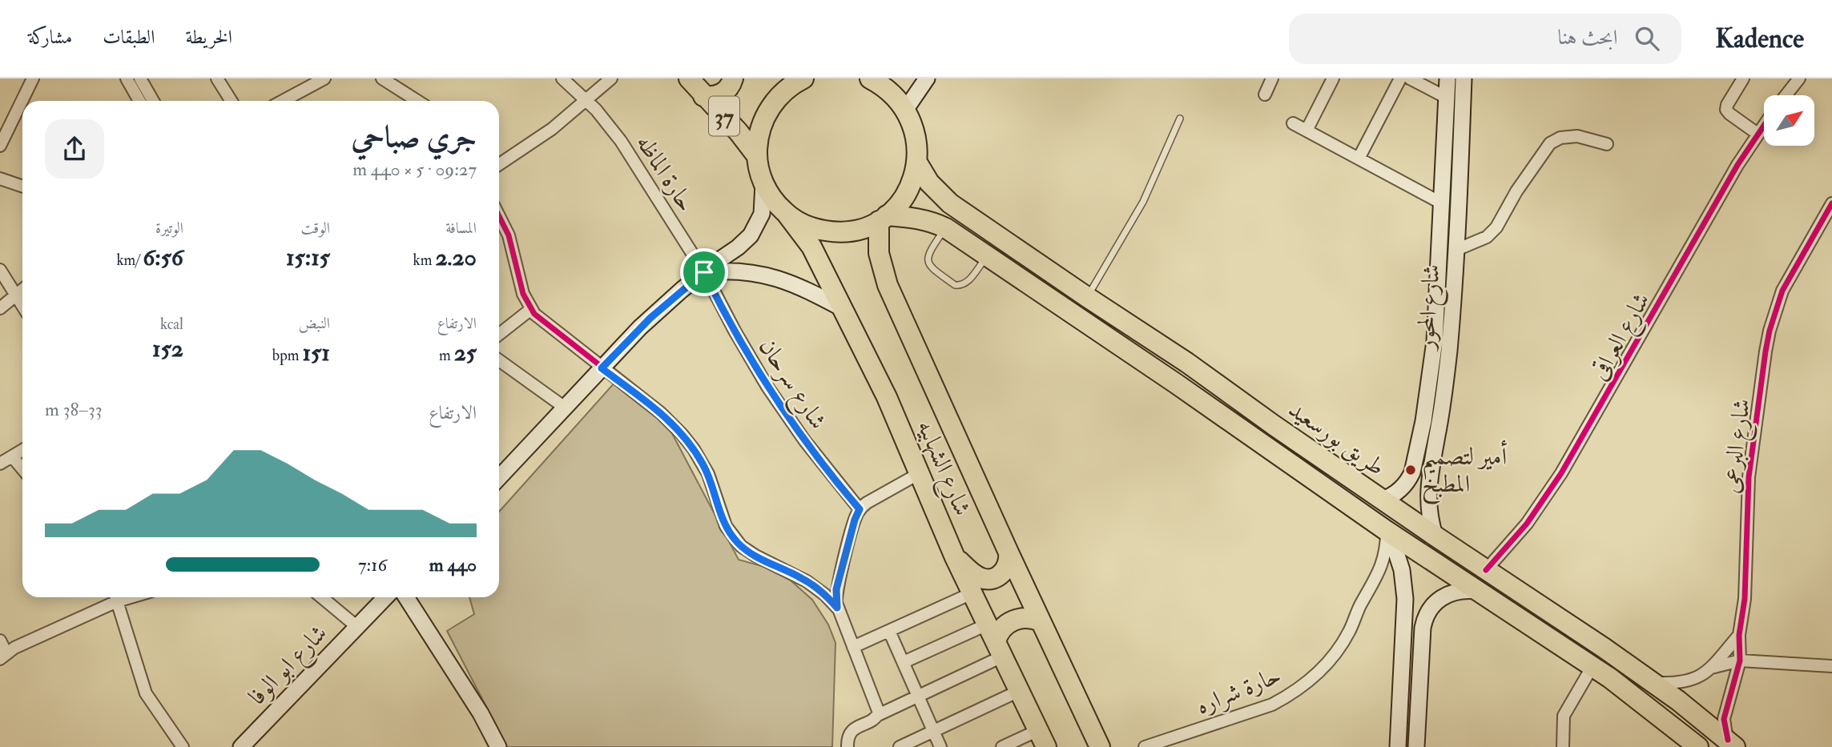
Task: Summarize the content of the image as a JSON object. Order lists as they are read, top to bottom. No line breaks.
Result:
{"streets":{"highway":["37","طريق بورسعيد","شارع الشهابيه"],"street":["حارة الماظه","شارع المحور","شارع العراقى","شارع سرحان","شارع البرعى","شارع ابو الوفا","حارة شراره"]},"crossings":[["حارة الماظه","شارع سرحان"],["شارع المحور","طريق بورسعيد"],["شارع العراقى","طريق بورسعيد"],["طريق بورسعيد","شارع البرعى"],["طريق بورسعيد","شارع الشهابيه"],["طريق بورسعيد","حارة شراره"]],"places":["أمير لتصميم المطبخ"],"north":"top right","page":{"header":"Kadence","search":"ابحث هنا","nav":["الخريطة","الطبقات","مشاركة"],"heading":["جري صباحي","09:27 · 5 × 440 m"],"stats":[["المسافة","2.20 km"],["الوقت","15:15"],["الوتيرة","6:56 /km"],["الارتفاع","25 m"],["النبض","151 bpm"],["kcal","152"]],"chart":["الارتفاع","33–38 m"],"list":[{"name":"440 m","note":"7:16"}]}}
